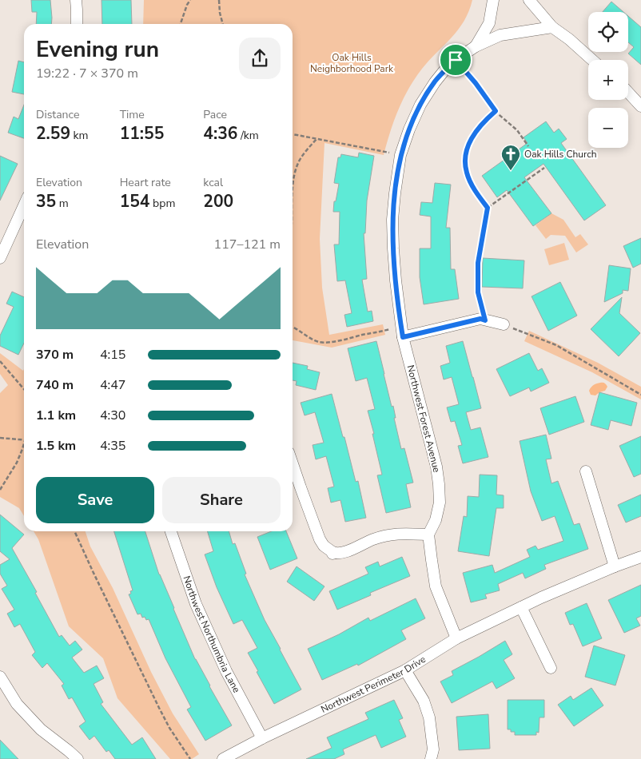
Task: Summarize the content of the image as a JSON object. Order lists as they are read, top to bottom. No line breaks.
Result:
{"streets":{"street":["Northwest Forest Avenue","Northwest Northumbria Lane","Northwest Perimeter Drive"]},"crossings":[["Northwest Northumbria Lane","Northwest Perimeter Drive"]],"parks":["Oak Hills Neighborhood Park"],"places":{"church":["Oak Hills Church"]},"page":{"map_buttons":["+","−"],"heading":["Evening run","19:22 · 7 × 370 m"],"stats":[["Distance","2.59 km"],["Time","11:55"],["Pace","4:36 /km"],["Elevation","35 m"],["Heart rate","154 bpm"],["kcal","200"]],"chart":["Elevation","117–121 m"],"list":[{"name":"370 m","note":"4:15"},{"name":"740 m","note":"4:47"},{"name":"1.1 km","note":"4:30"},{"name":"1.5 km","note":"4:35"}],"buttons":["Save","Share"]}}
